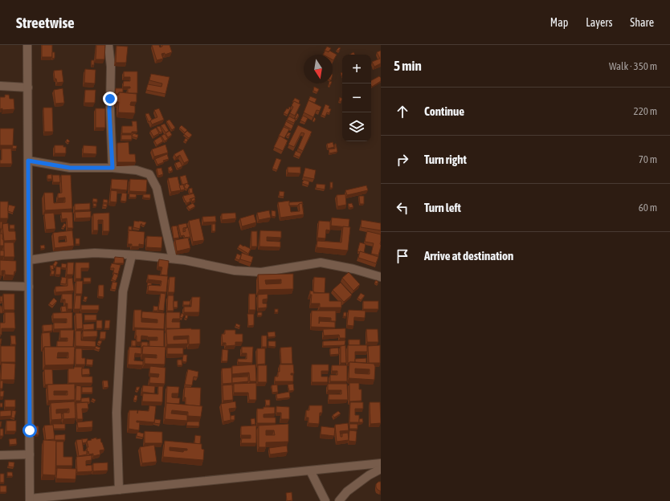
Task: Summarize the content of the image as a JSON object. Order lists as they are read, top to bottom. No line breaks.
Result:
{"north":"bottom","page":{"header":"Streetwise","nav":["Map","Layers","Share"],"heading":["5 min","Walk · 350 m"],"map_buttons":["+","−"],"list":[["Continue","220 m"],["Turn right","70 m"],["Turn left","60 m"],"Arrive at destination"]}}
